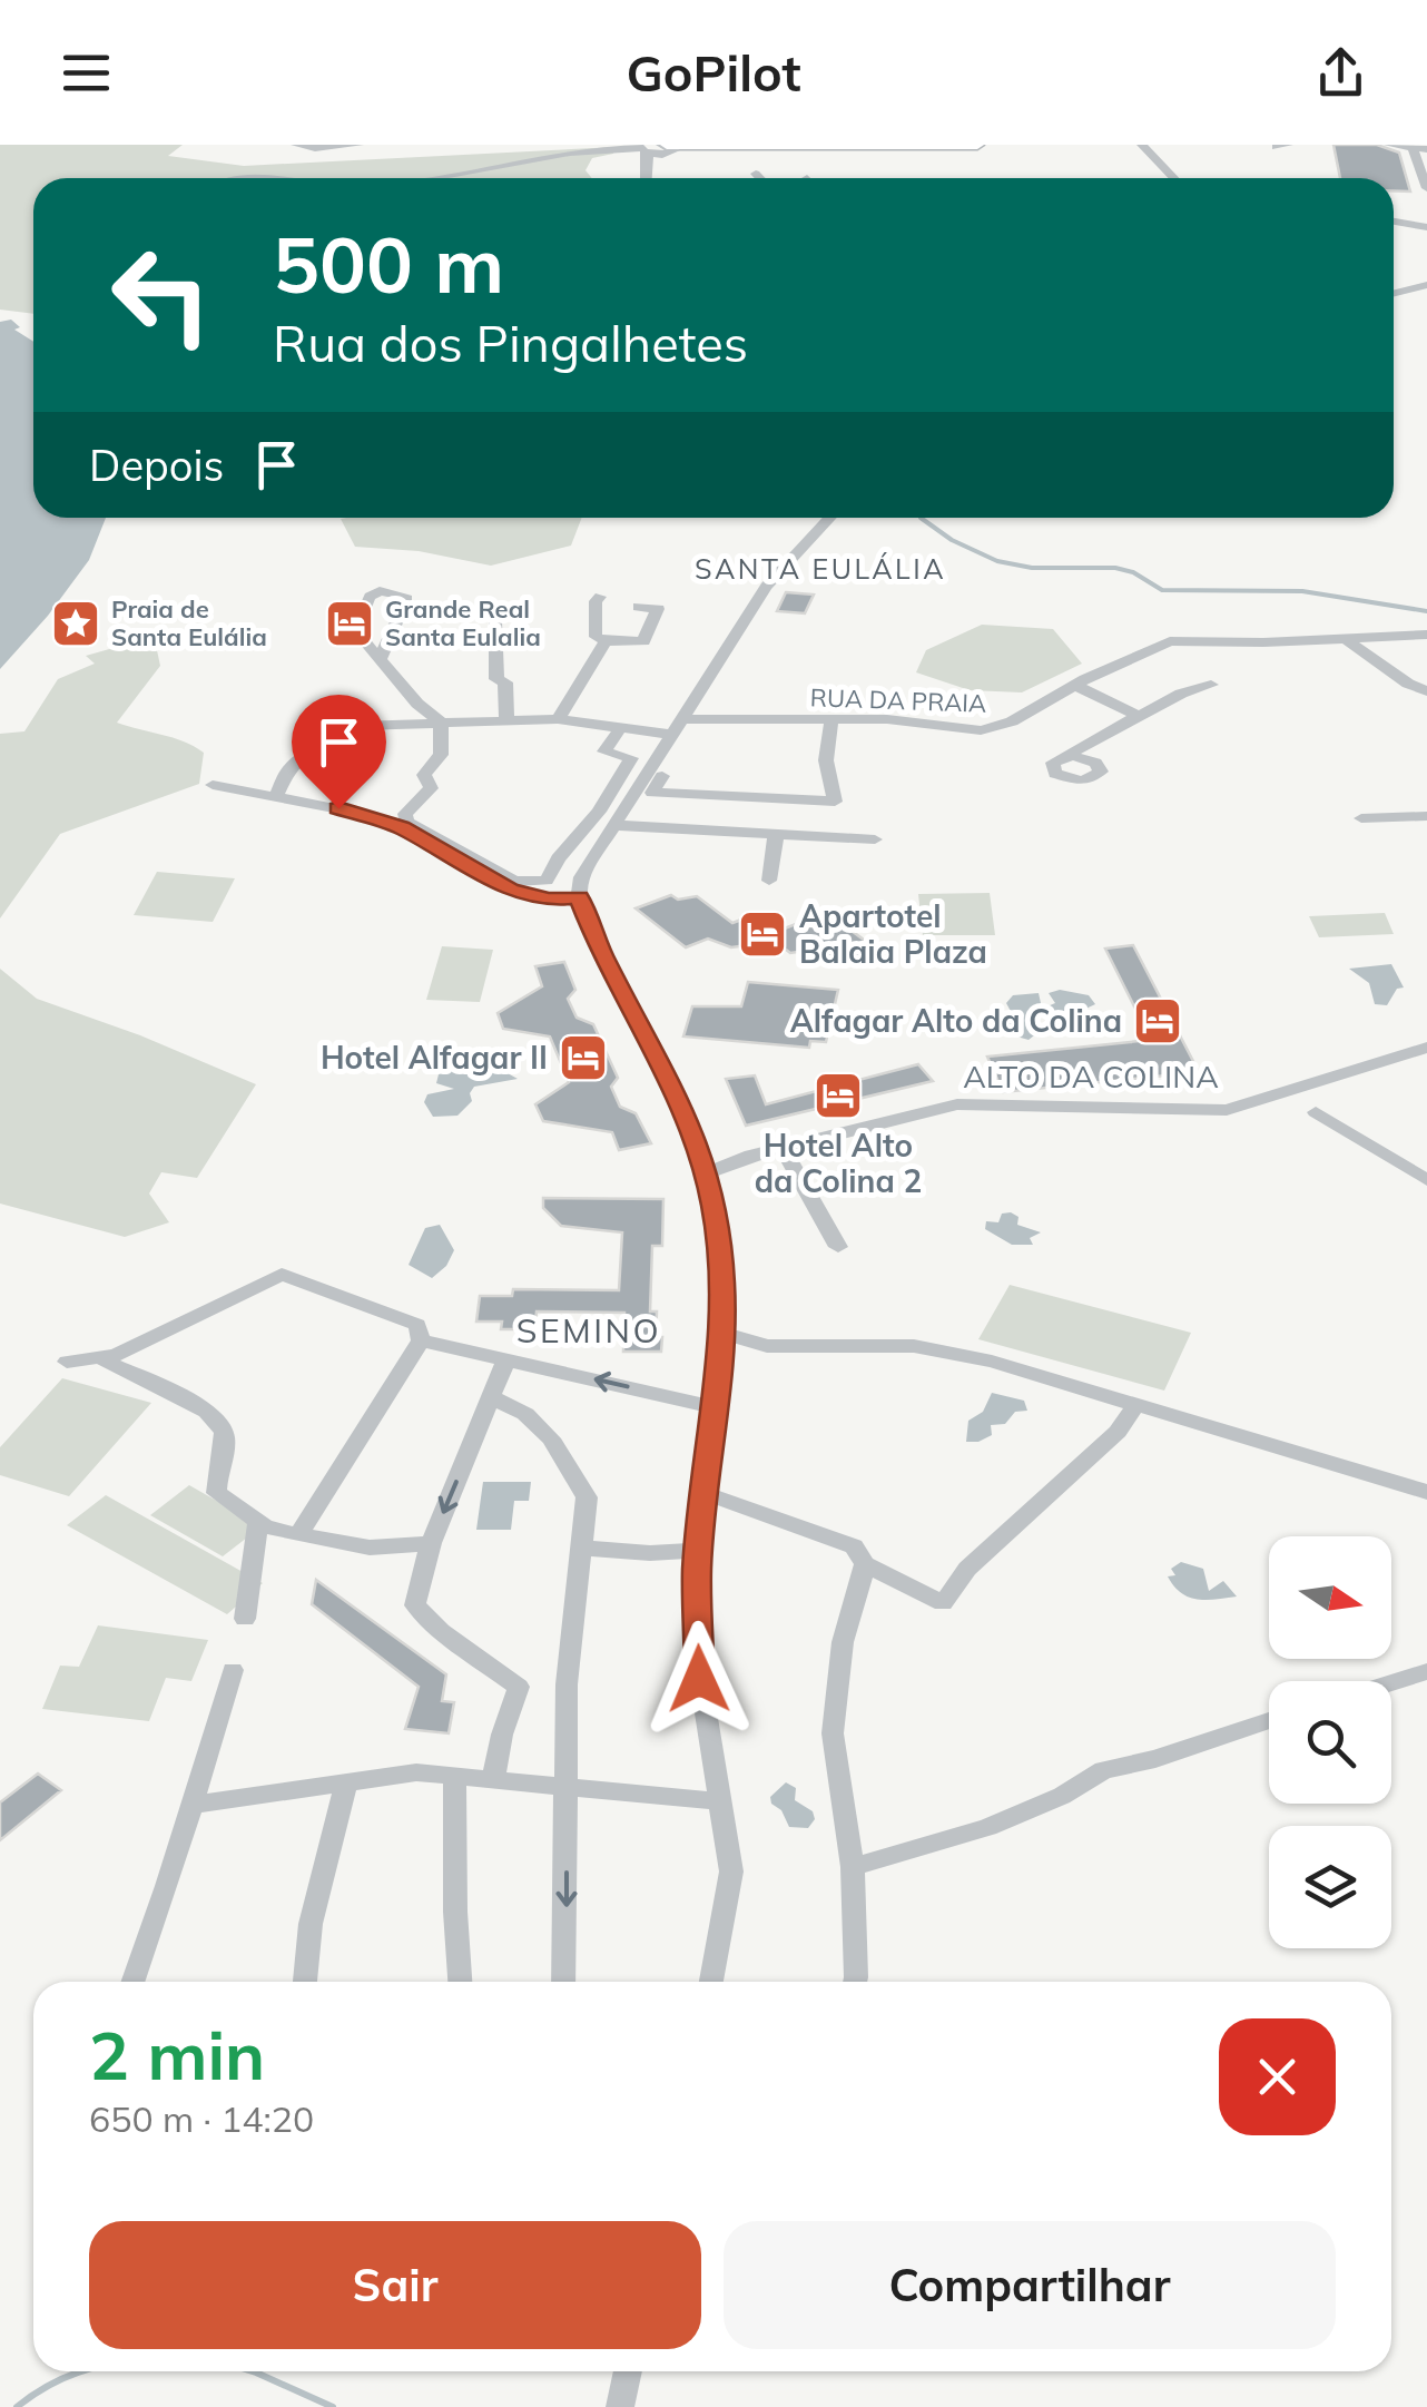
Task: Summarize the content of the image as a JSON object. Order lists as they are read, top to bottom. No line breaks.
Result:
{"streets":{"street":["RUA DA PRAIA","ALTO DA COLINA"]},"districts":["SANTA EULÁLIA","SEMINO"],"places":{"place":["Praia de Santa Eulália"],"hotel":["Grande Real Santa Eulalia","Apartotel Balaia Plaza","Alfagar Alto da Colina","Hotel Alfagar II","Hotel Alto da Colina 2"]},"north":"right","page":{"header":"GoPilot","turn":["500 m","Rua dos Pingalhetes"],"then":"Depois","heading":["2 min","650 m · 14:20"],"buttons":["Sair","Compartilhar"]}}
